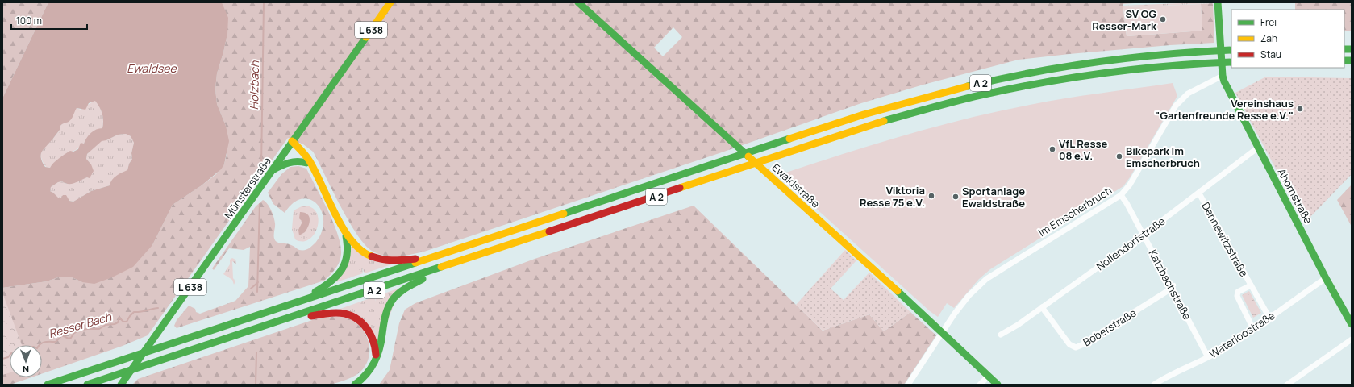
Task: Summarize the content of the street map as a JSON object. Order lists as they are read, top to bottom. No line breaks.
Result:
{"streets":{"main road":["L 638","A 2","Ewaldstraße","Münsterstraße","Ahornstraße"],"street":["Im Emscherbruch","Dennewitzstraße","Nollendorfstraße","Katzbachstraße","Boberstraße","Waterloostraße"]},"crossings":[["Ewaldstraße","Im Emscherbruch"],["Ahornstraße","Im Emscherbruch"],["Ahornstraße","Nollendorfstraße"],["Ahornstraße","Waterloostraße"],["Im Emscherbruch","Katzbachstraße"],["Dennewitzstraße","Nollendorfstraße"],["Dennewitzstraße","Waterloostraße"],["Nollendorfstraße","Katzbachstraße"],["Nollendorfstraße","Boberstraße"],["Katzbachstraße","Boberstraße"],["Katzbachstraße","Waterloostraße"]],"water":["Ewaldsee","Holzbach","Resser Bach"],"places":["SV OG Resser-Mark","Vereinshaus \"Gartenfreunde Resse e.V.\"","VfL Resse 08 e.V.","Bikepark Im Emscherbruch","Viktoria Resse 75 e.V.","Sportanlage Ewaldstraße"],"legend":["Frei","Zäh","Stau"],"scale_bar":"100 m","north":"bottom"}
